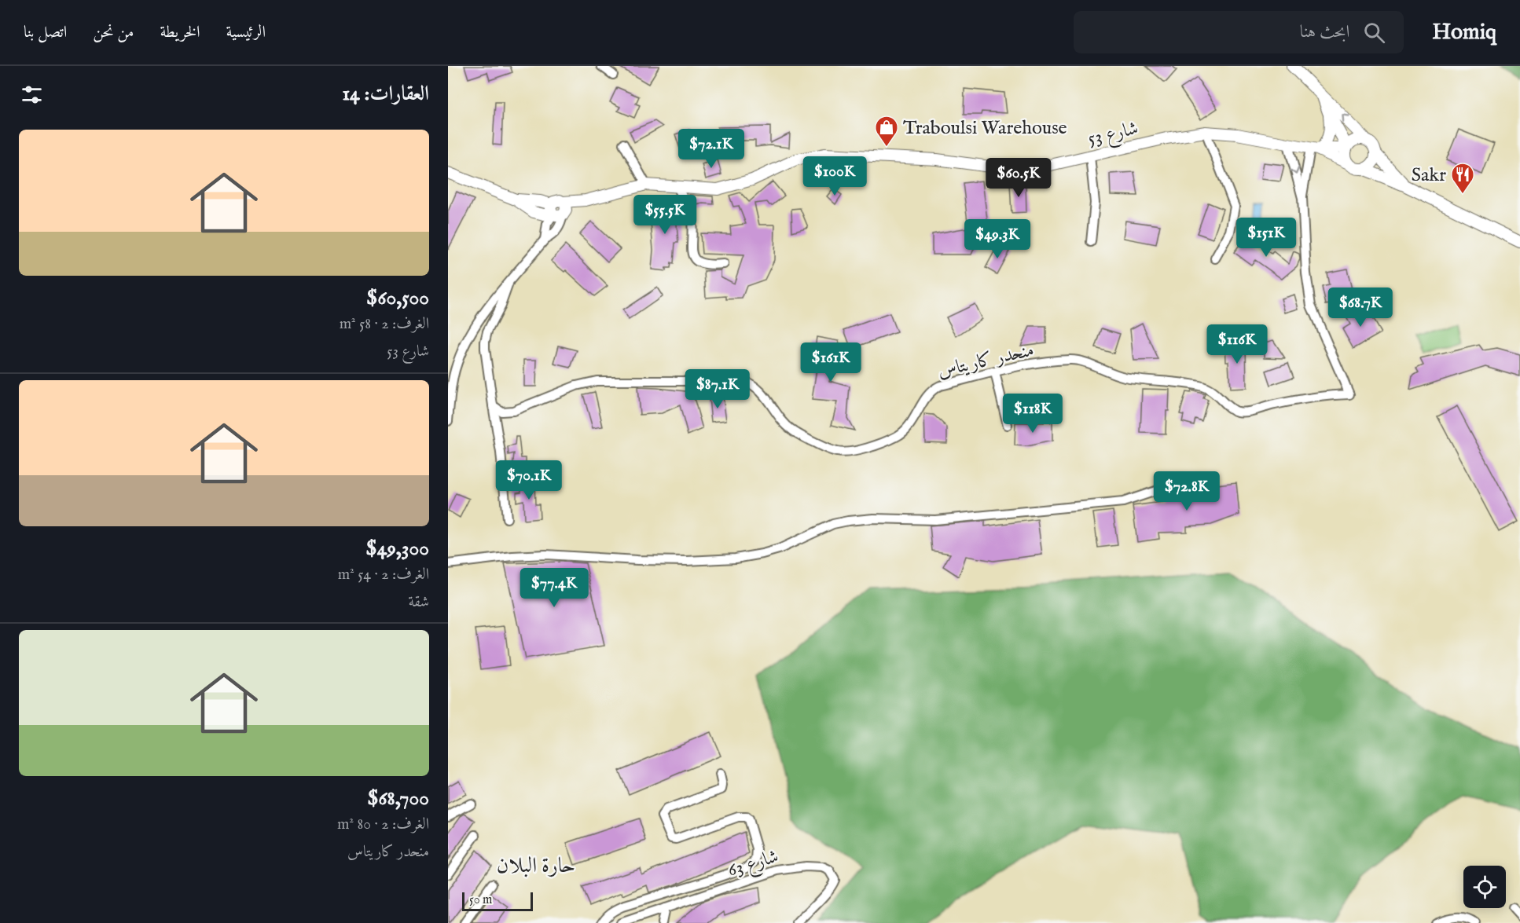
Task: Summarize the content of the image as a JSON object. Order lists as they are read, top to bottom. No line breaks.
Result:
{"streets":{"street":["شارع 53","منحدر كاريتاس","شارع 63"]},"districts":["حارة البلان"],"places":{"shop":["Traboulsi Warehouse"],"restaurant":["Sakr"]},"scale_bar":"50 m","page":{"header":"Homiq","search":"ابحث هنا","nav":["الرئيسية","الخريطة","من نحن","اتصل بنا"],"heading":"العقارات: 14","list":[{"name":"$60,500","note":"الغرف: 2 · 58 m² · شارع 53"},{"name":"$49,300","note":"الغرف: 2 · 54 m² · شقة"},{"name":"$68,700","note":"الغرف: 2 · 80 m² · منحدر كاريتاس"}],"price":["$72.1K","$100K","$60.5K","$55.5K","$151K","$49.3K","$68.7K","$116K","$161K","$87.1K","$118K","$70.1K","$72.8K","$77.4K"],"scale":"50 m"}}
